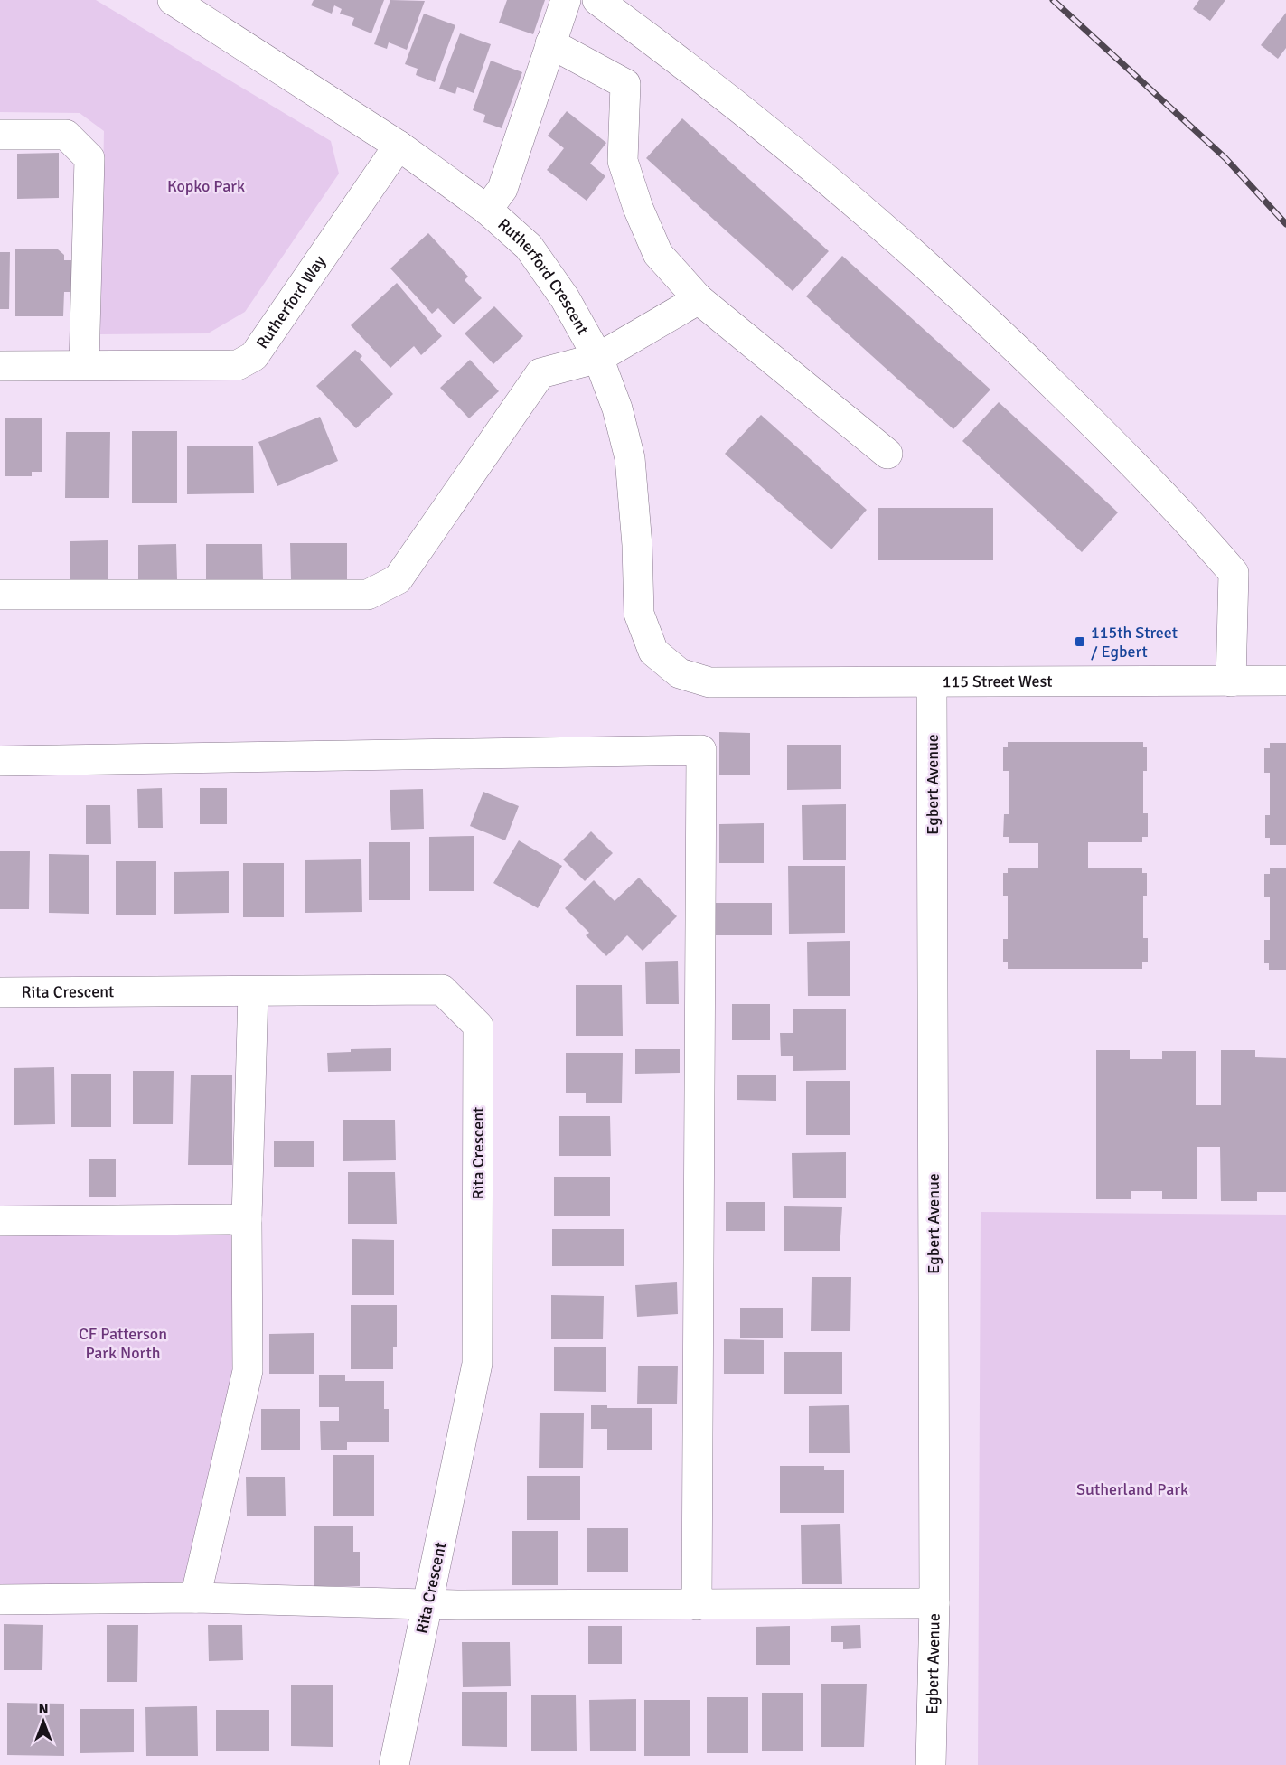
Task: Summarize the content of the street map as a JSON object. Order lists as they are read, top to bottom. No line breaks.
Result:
{"streets":{"street":["Rutherford Crescent","Rutherford Way","115 Street West","Egbert Avenue","Rita Crescent"]},"crossings":[["Rutherford Crescent","Rutherford Way"],["Rutherford Crescent","115 Street West"],["115 Street West","Egbert Avenue"]],"parks":["Kopko Park","CF Patterson Park North","Sutherland Park"],"places":{"transit":["115th Street / Egbert"]},"north":"top"}
